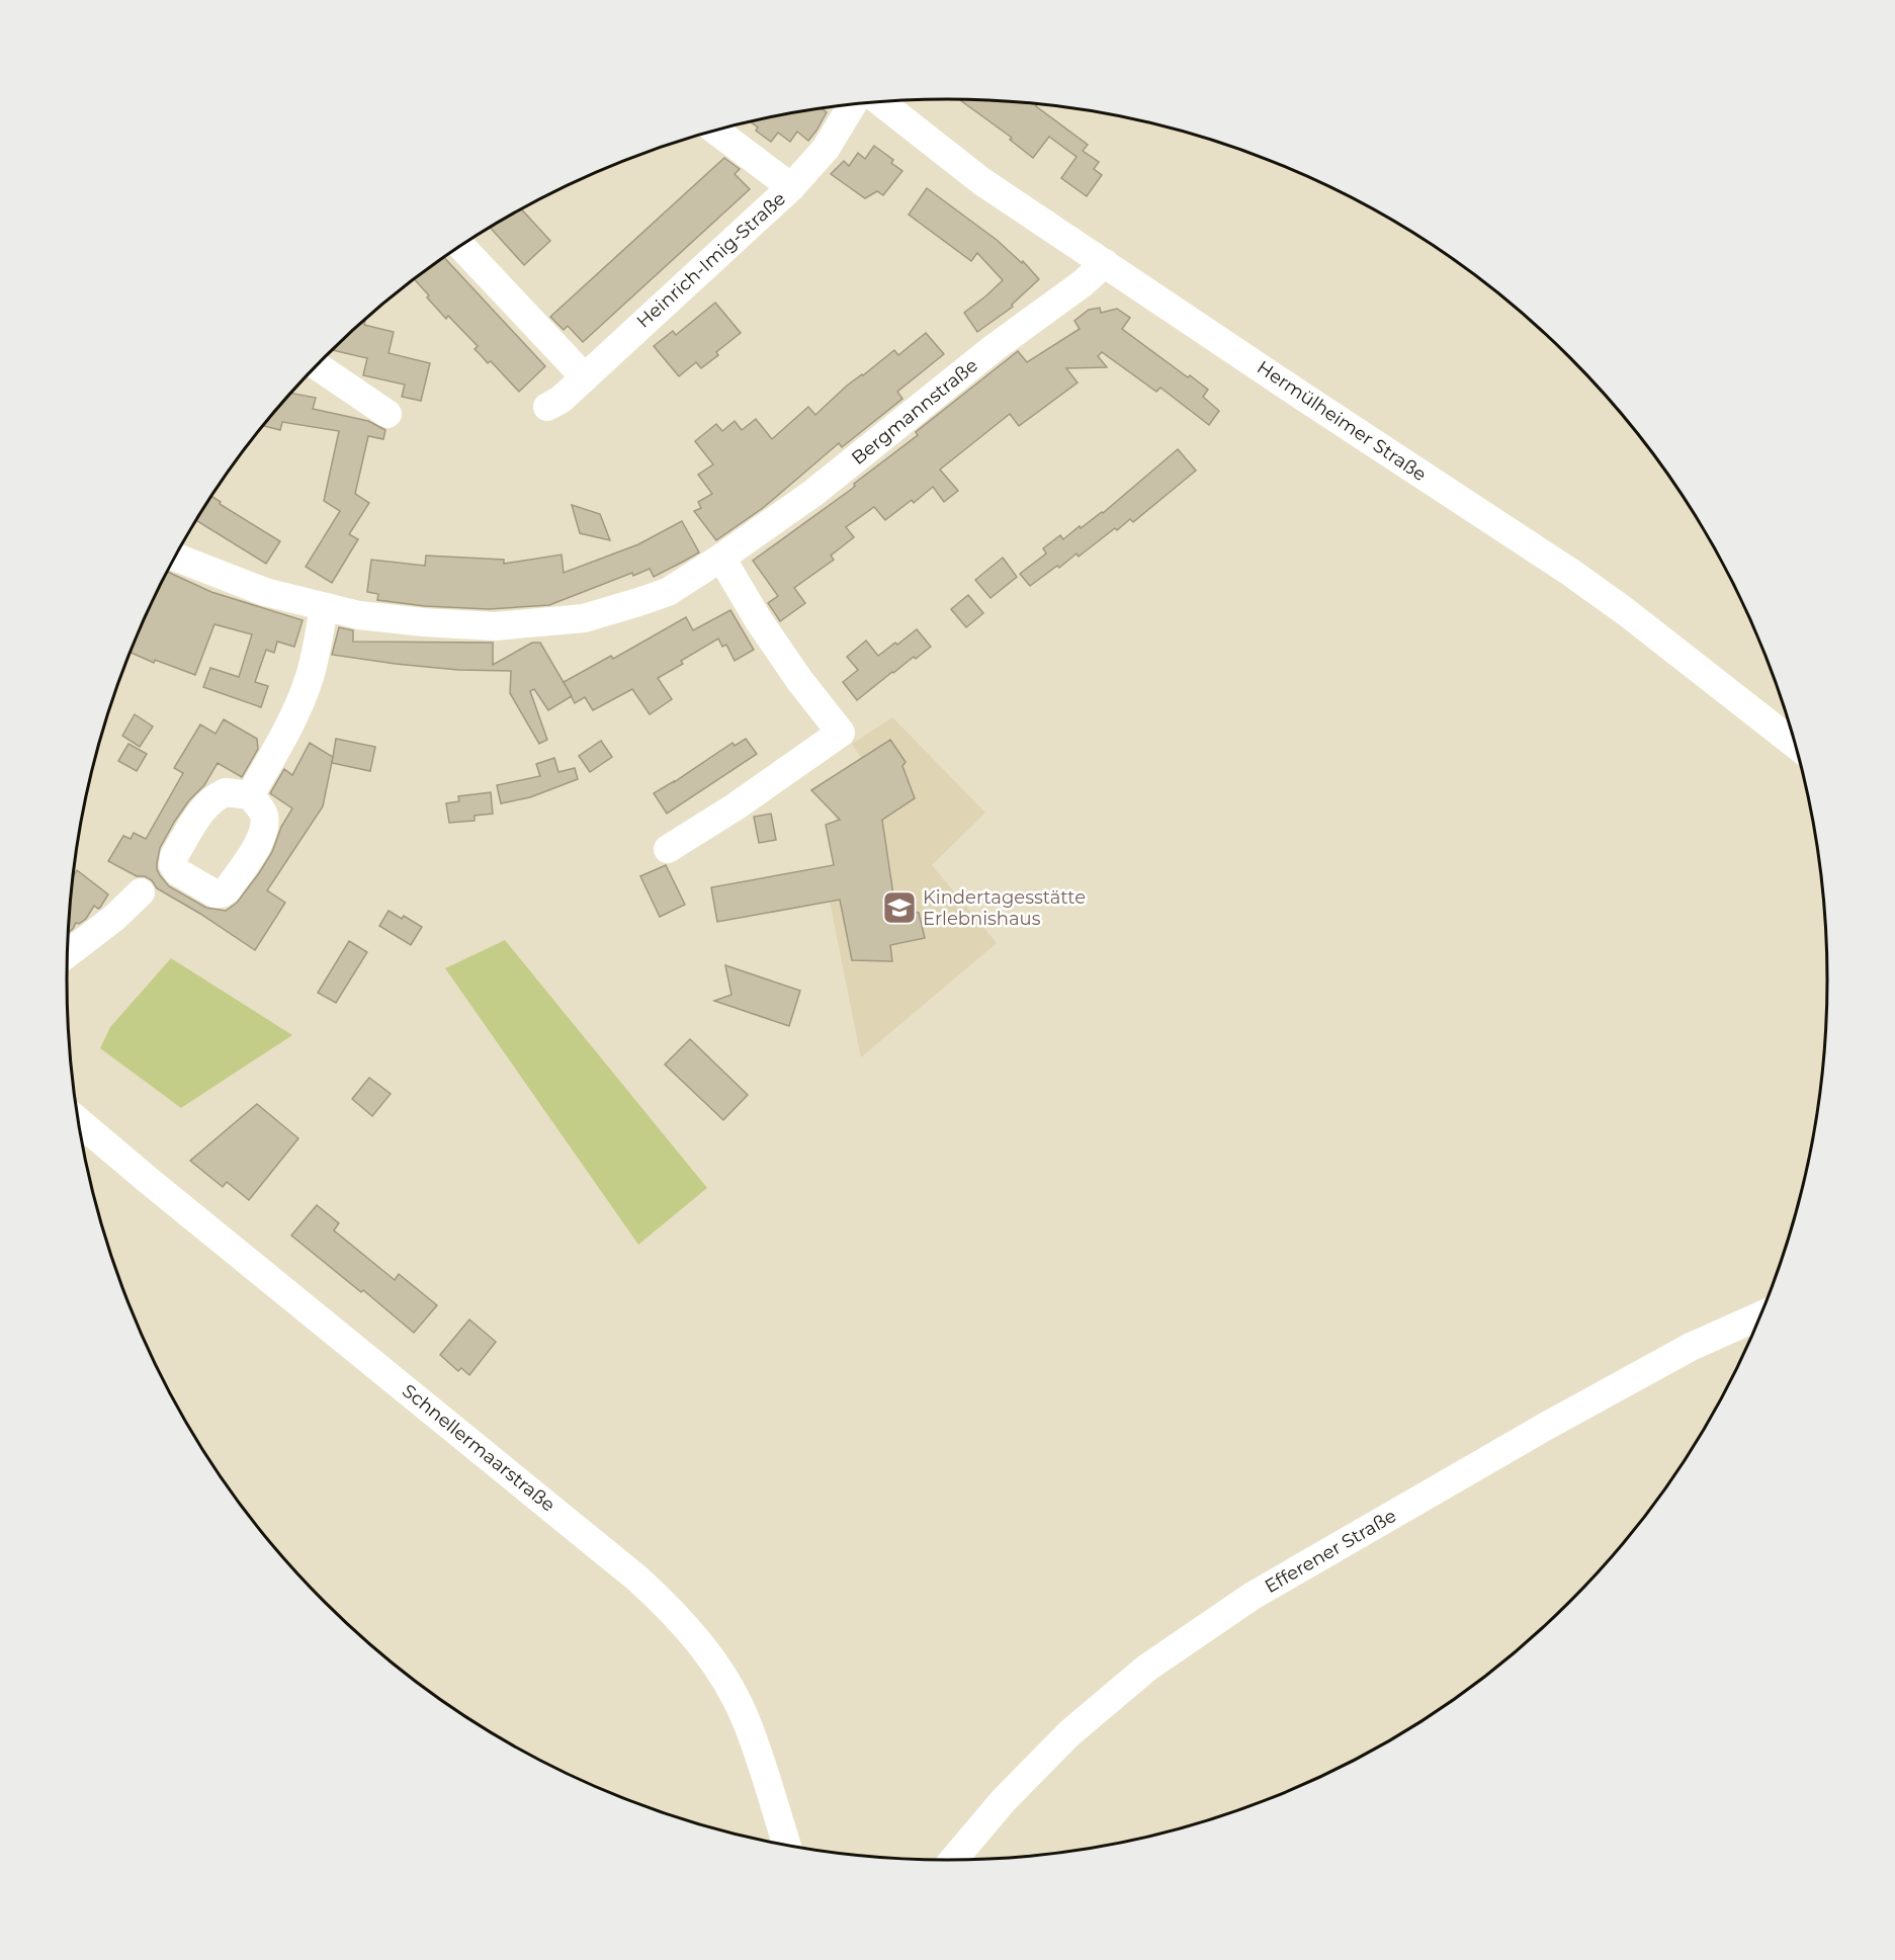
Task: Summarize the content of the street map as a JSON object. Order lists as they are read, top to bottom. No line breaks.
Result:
{"streets":{"street":["Heinrich-Imig-Straße","Bergmannstraße","Hermülheimer Straße","Schnellermaarstraße","Efferener Straße"]},"crossings":[["Bergmannstraße","Hermülheimer Straße"]],"places":{"school or university":["Kindertagesstätte Erlebnishaus"]}}
